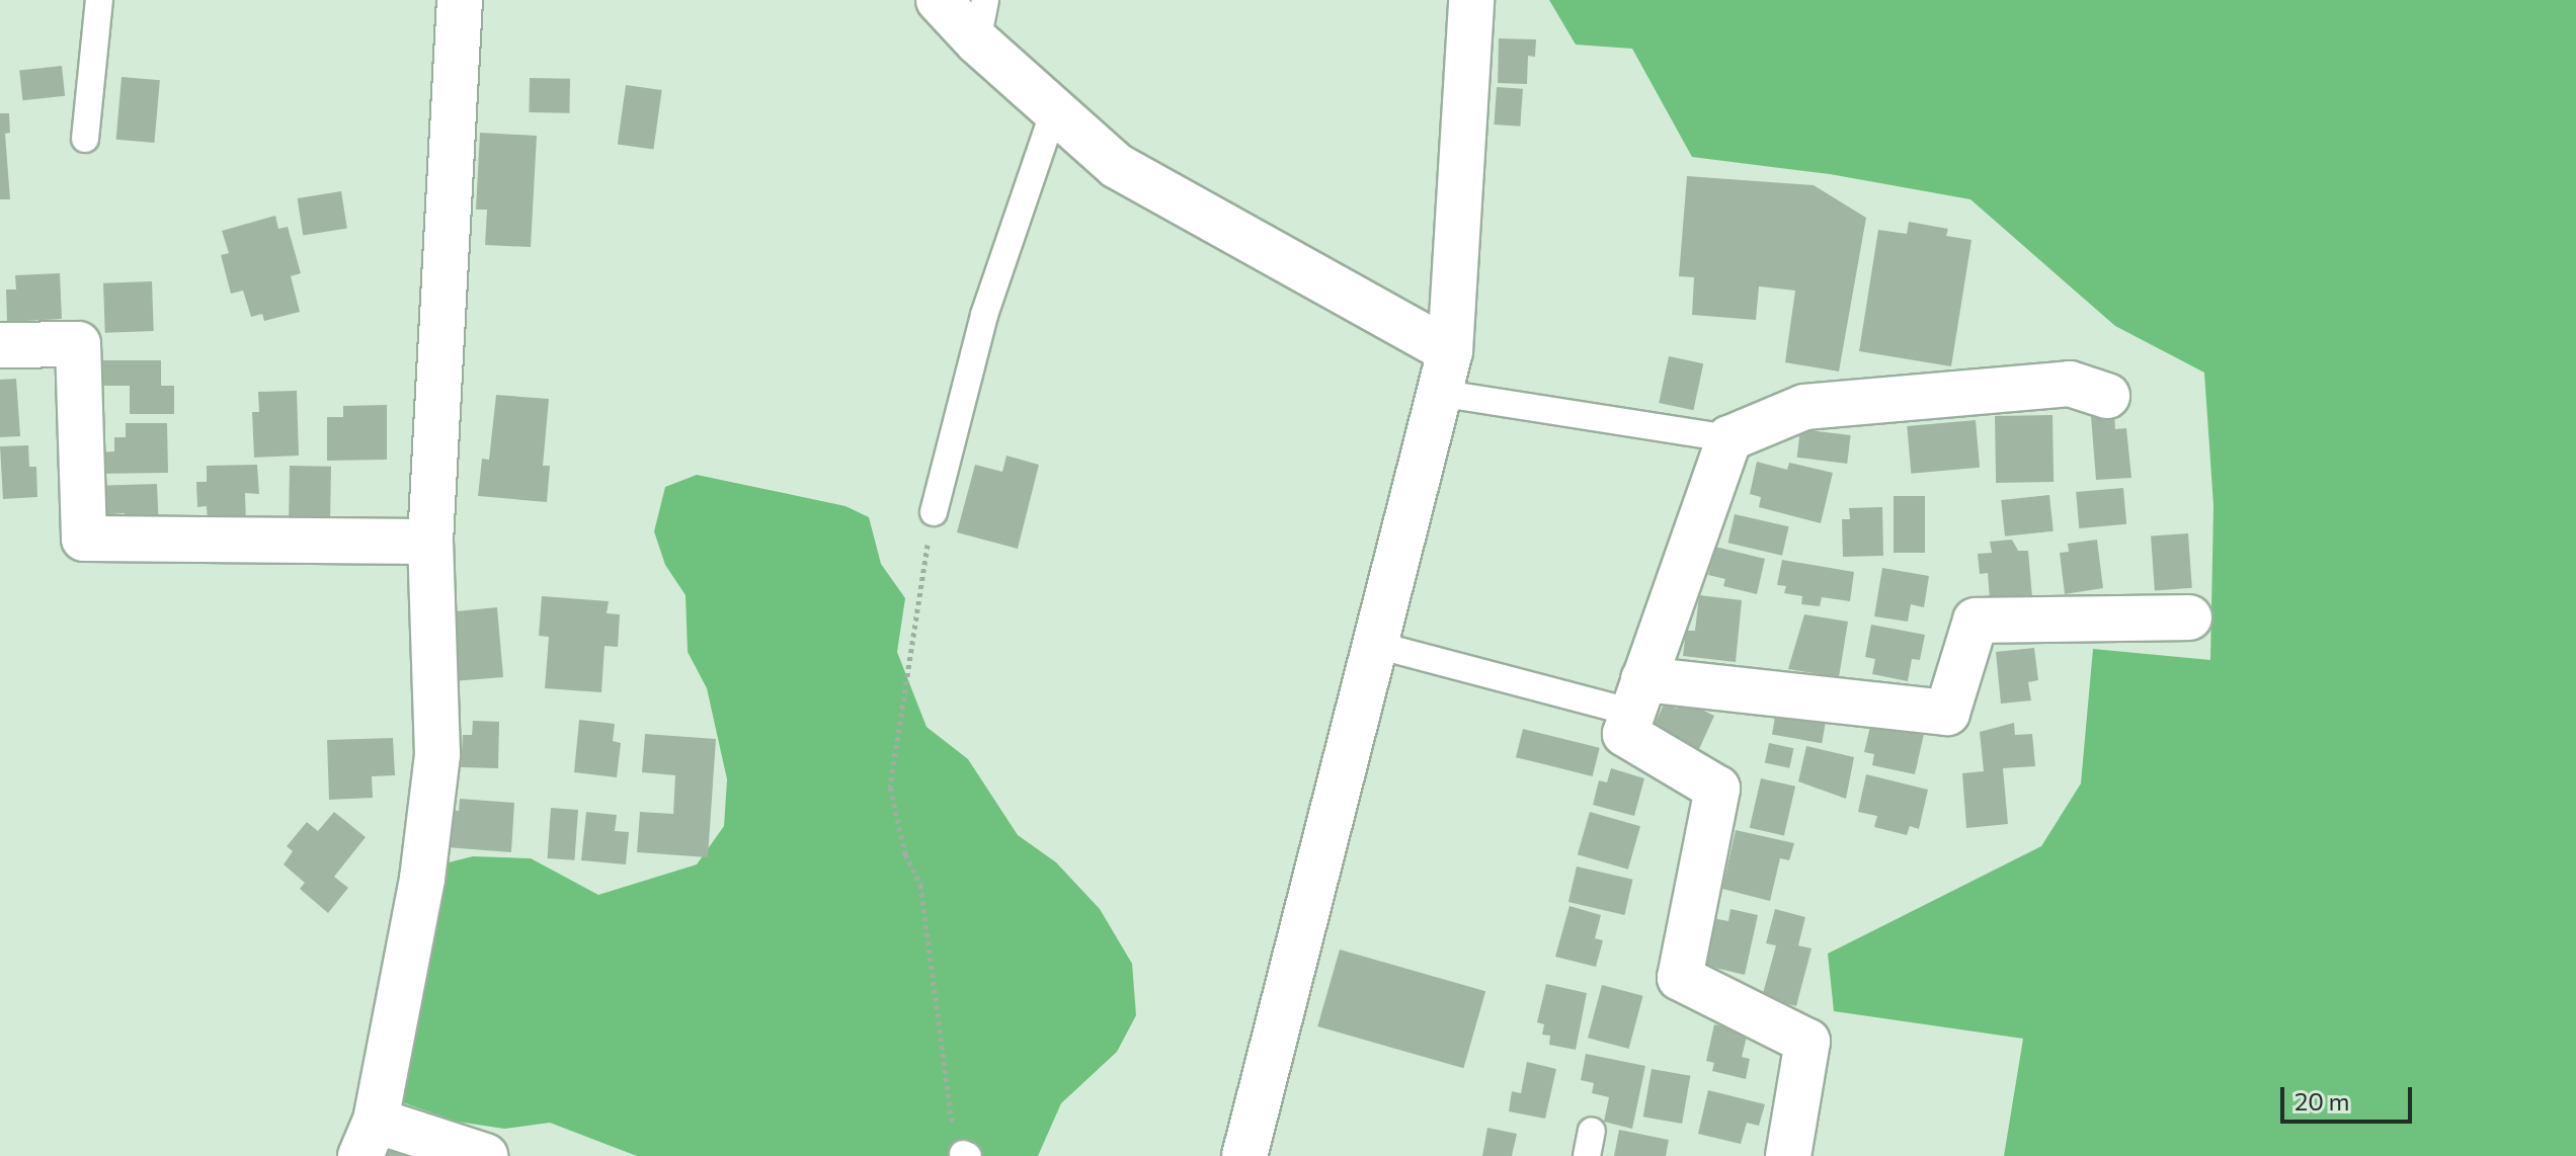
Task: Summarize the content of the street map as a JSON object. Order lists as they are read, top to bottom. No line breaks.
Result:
{"scale_bar":"20 m"}
